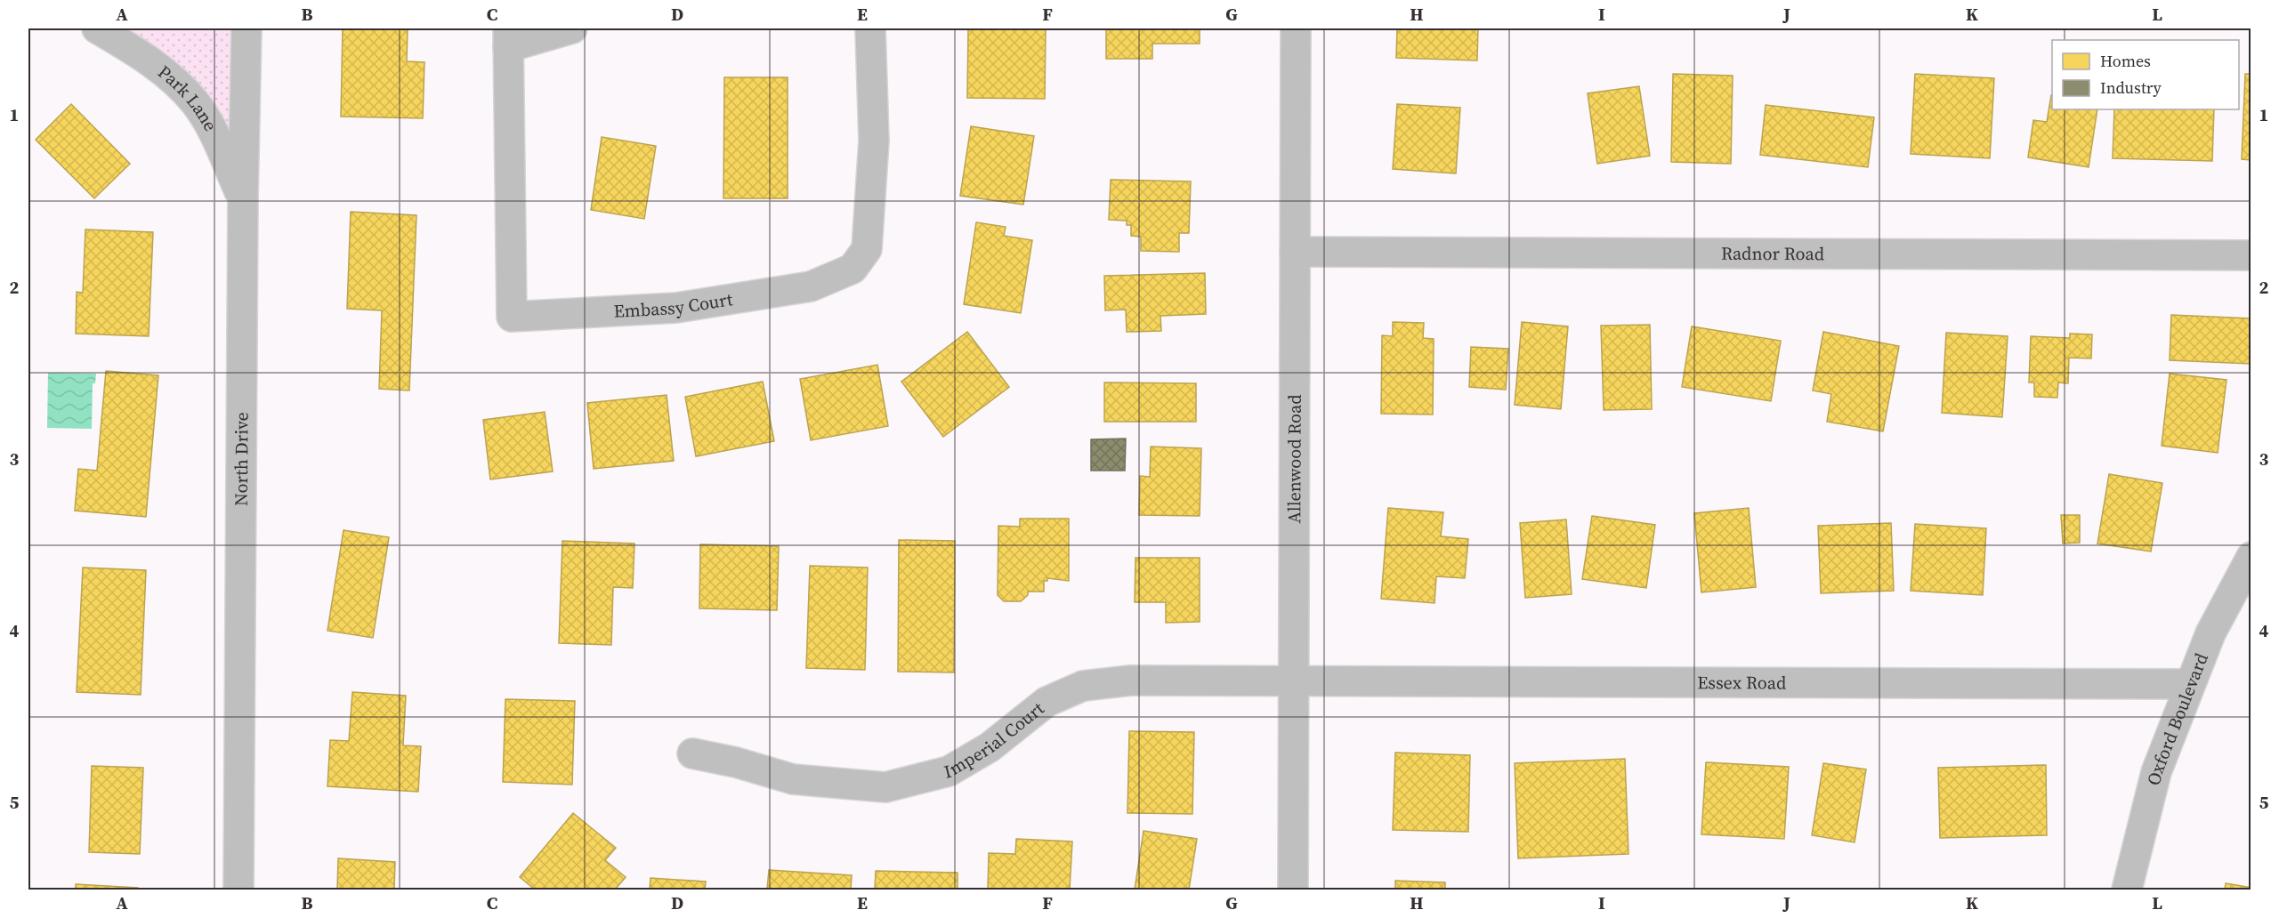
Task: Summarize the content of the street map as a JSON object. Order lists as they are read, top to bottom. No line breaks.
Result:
{"streets":{"street":["Park Lane","Radnor Road","Embassy Court","North Drive","Allenwood Road","Essex Road","Oxford Boulevard","Imperial Court"]},"crossings":[["Park Lane","North Drive"],["Radnor Road","Allenwood Road"],["Allenwood Road","Essex Road"],["Allenwood Road","Imperial Court"],["Essex Road","Oxford Boulevard"],["Essex Road","Imperial Court"]],"legend":["Homes","Industry"],"grid":{"columns":["A","B","C","D","E","F","G","H","I","J","K","L"],"rows":["1","2","3","4","5"]}}
